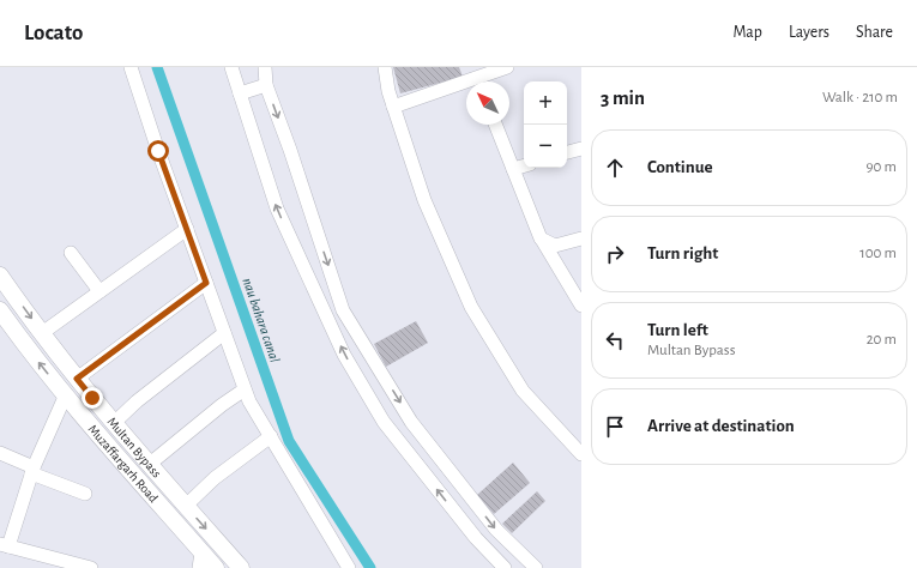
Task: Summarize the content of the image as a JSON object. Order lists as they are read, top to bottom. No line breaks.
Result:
{"streets":{"main road":["Multan Bypass","Muzaffargarh Road"]},"one_way":["Multan Bypass"],"water":["nau bahara canal"],"north":"top left","page":{"header":"Locato","nav":["Map","Layers","Share"],"heading":["3 min","Walk · 210 m"],"map_buttons":["+","−"],"list":[["Continue","90 m"],["Turn right","100 m"],["Turn left","Multan Bypass","20 m"],"Arrive at destination"]}}
